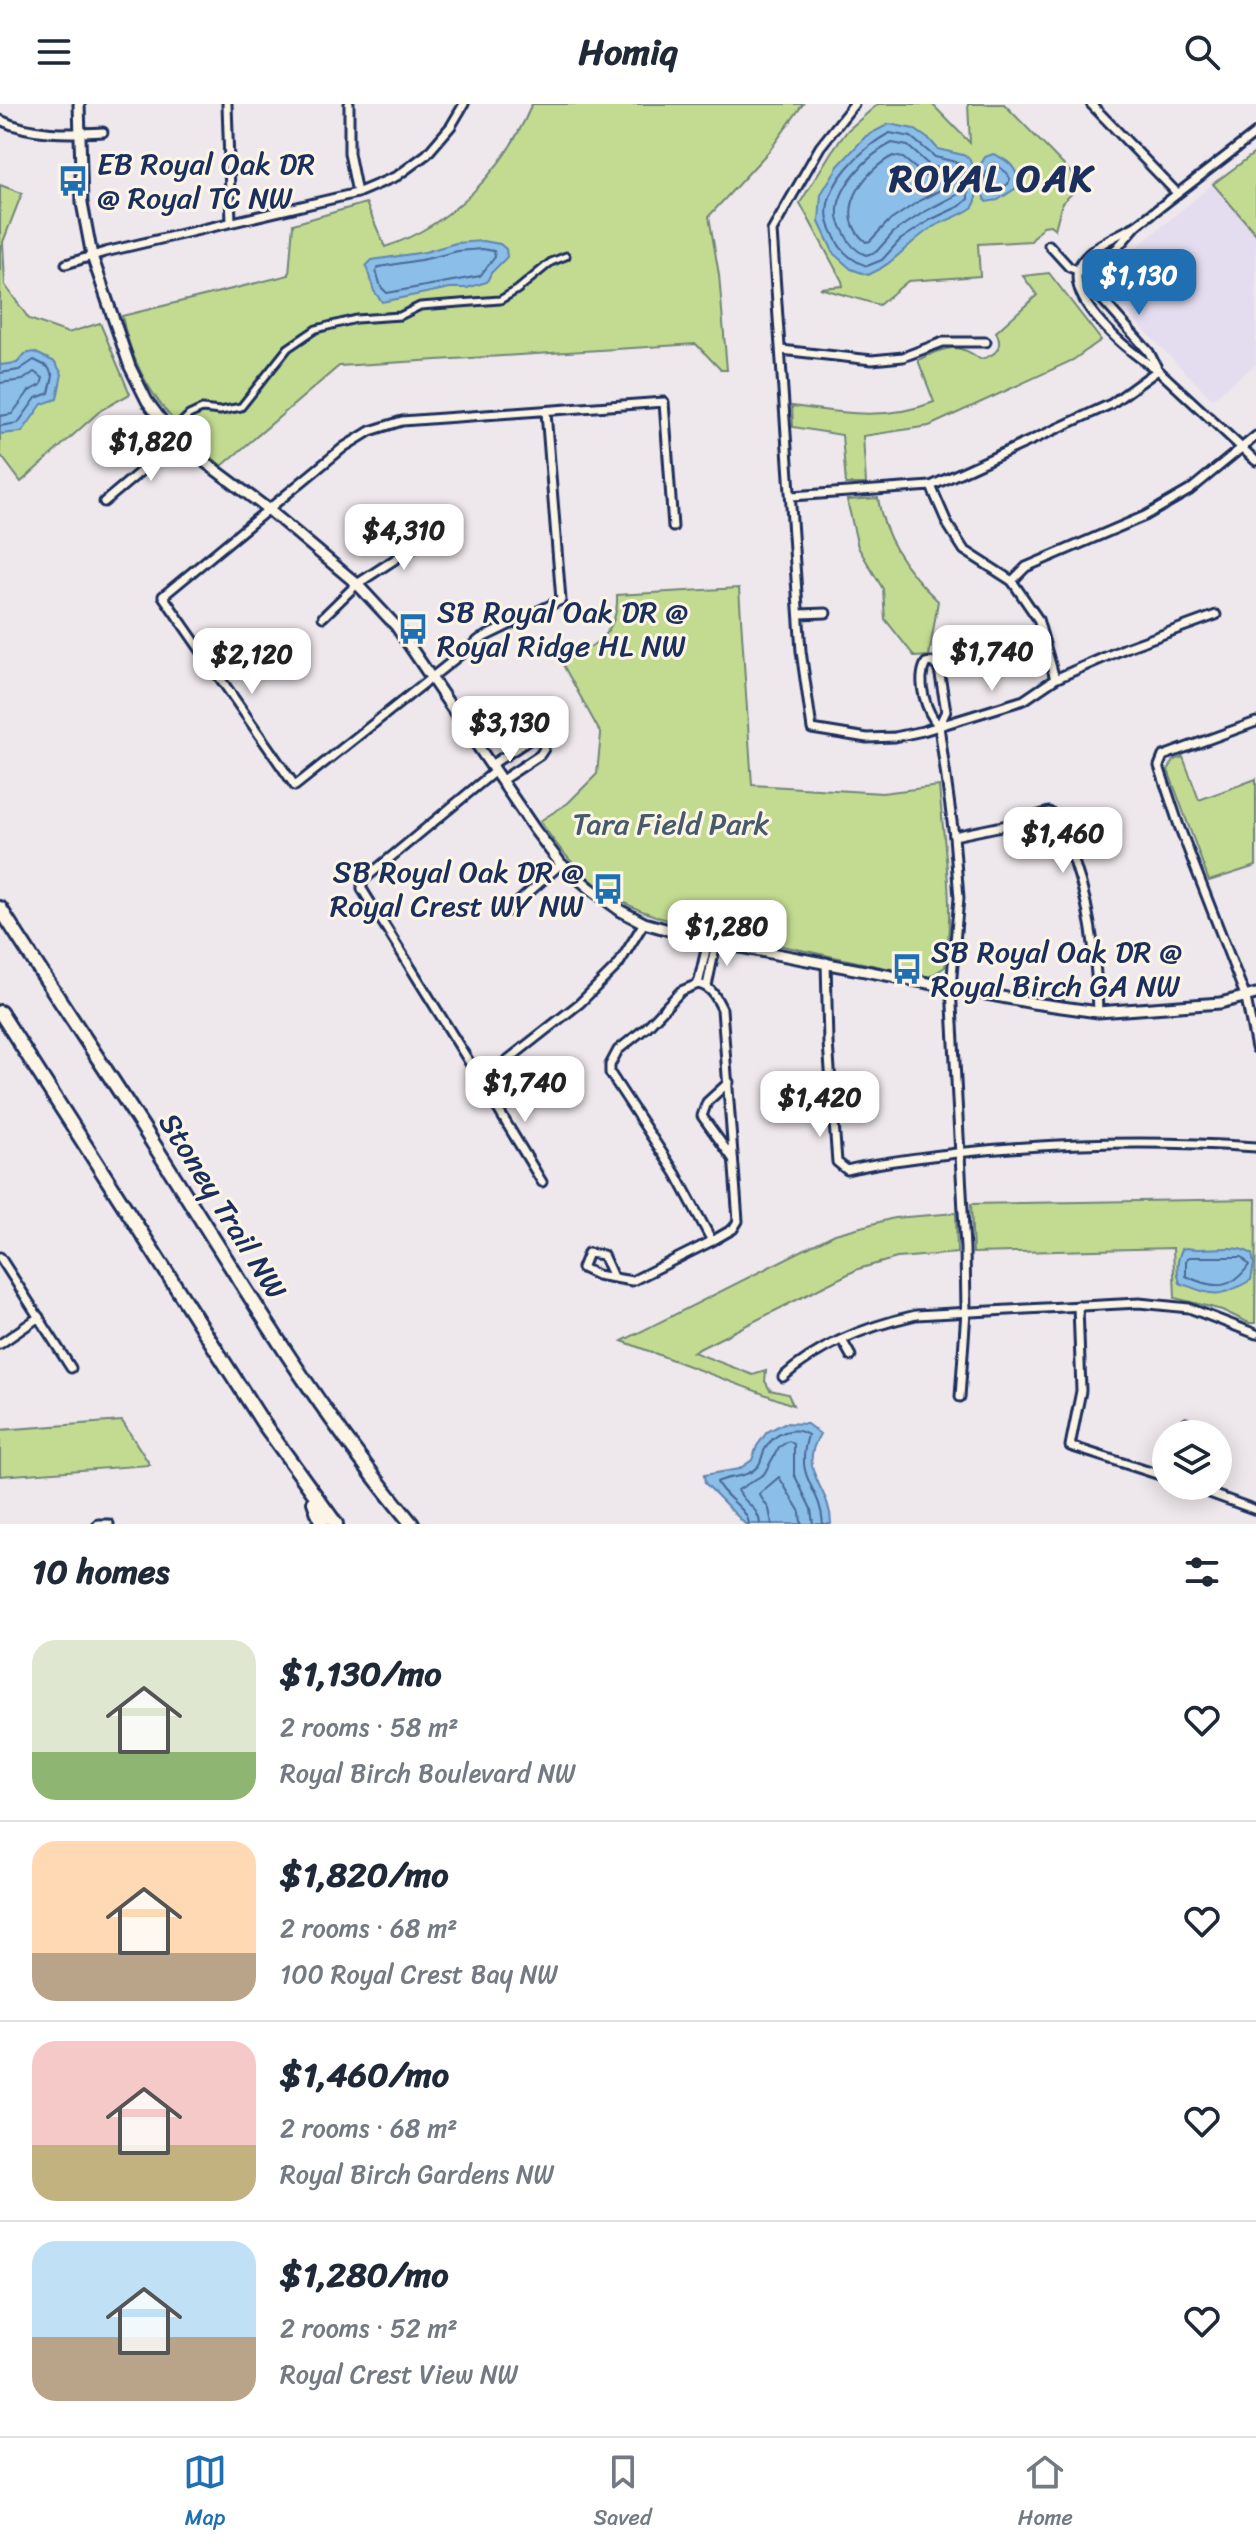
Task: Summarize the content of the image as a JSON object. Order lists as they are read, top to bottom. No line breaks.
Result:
{"streets":{"highway":["Stoney Trail NW"]},"districts":["ROYAL OAK"],"parks":["Tara Field Park"],"places":{"bus stop":["EB Royal Oak DR @ Royal TC NW","SB Royal Oak DR @ Royal Ridge HL NW","SB Royal Oak DR @ Royal Crest WY NW","SB Royal Oak DR @ Royal Birch GA NW"]},"page":{"header":"Homiq","price":["$1,130","$1,820","$4,310","$1,740","$2,120","$3,130","$1,460","$1,280","$1,740","$1,420"],"heading":"10 homes","list":[{"name":"$1,130/mo","note":"2 rooms · 58 m² · Royal Birch Boulevard NW"},{"name":"$1,820/mo","note":"2 rooms · 68 m² · 100 Royal Crest Bay NW"},{"name":"$1,460/mo","note":"2 rooms · 68 m² · Royal Birch Gardens NW"},{"name":"$1,280/mo","note":"2 rooms · 52 m² · Royal Crest View NW"}],"tabs":["Map","Saved","Home"]}}
